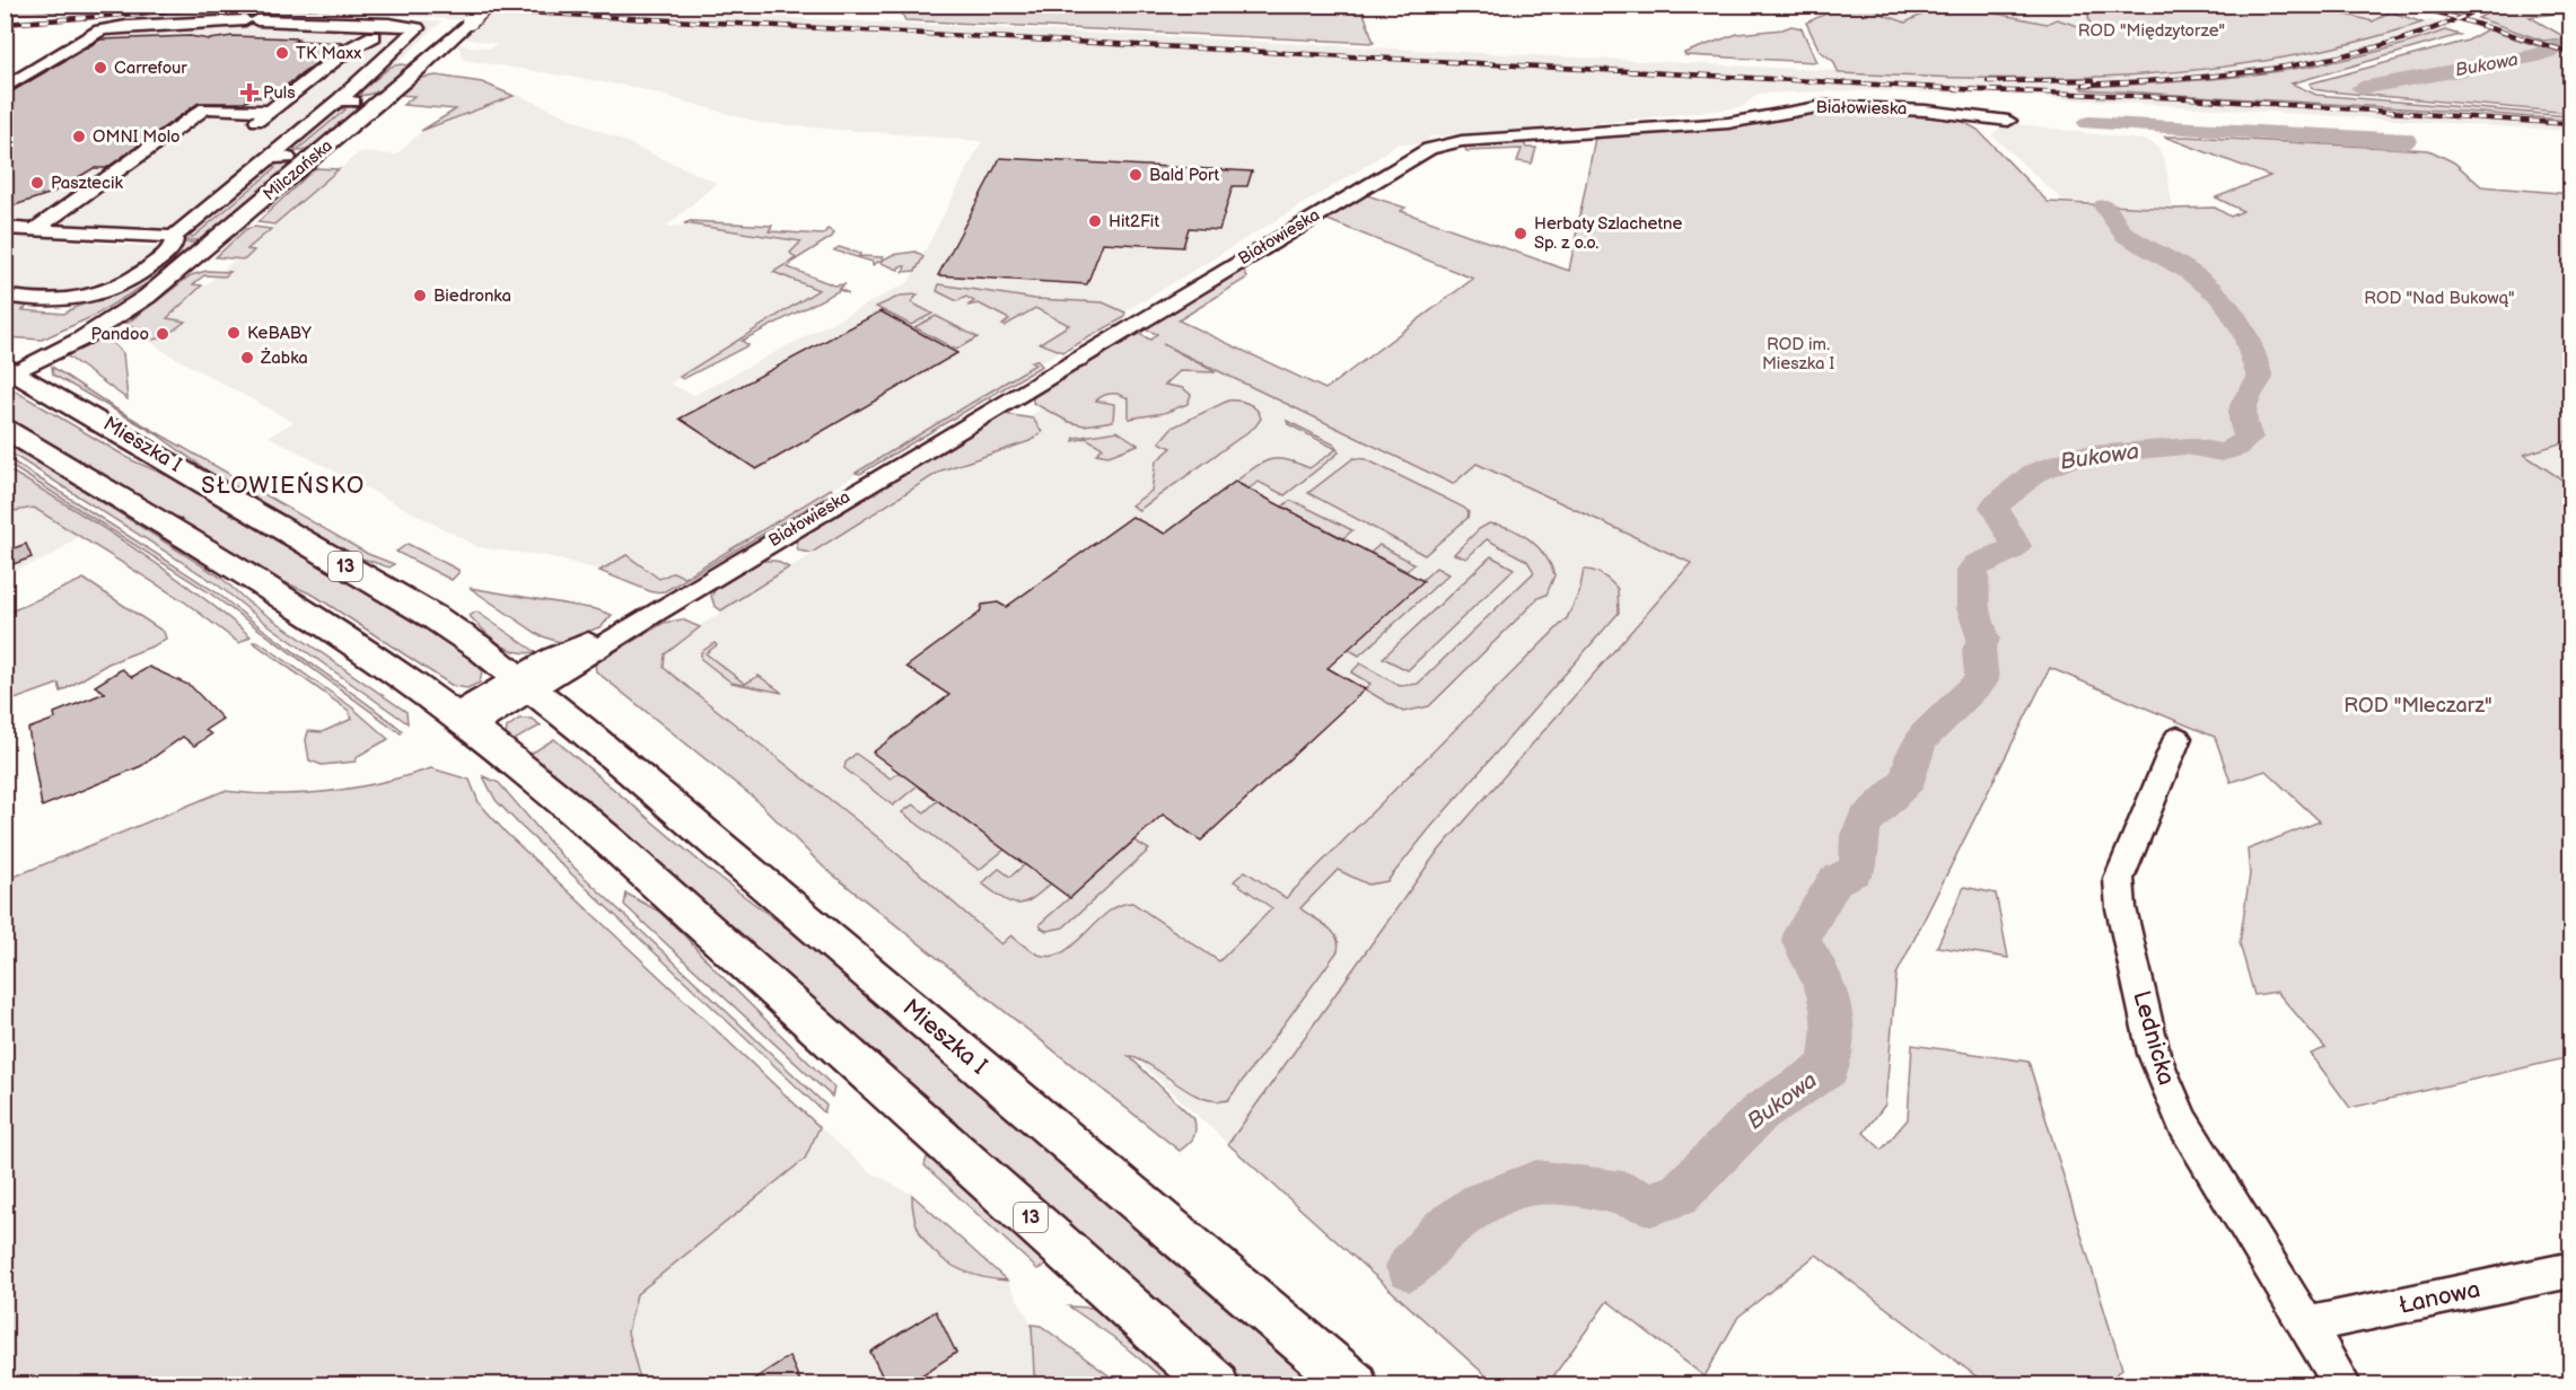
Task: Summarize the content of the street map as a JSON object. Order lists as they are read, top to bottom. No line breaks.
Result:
{"streets":{"main road":["Mieszka I","13"],"street":["Białowieska","Milczańska","Lednicka","Łanowa"]},"crossings":[["Białowieska","Mieszka I"],["Milczańska","Mieszka I"],["Lednicka","Łanowa"]],"districts":["SŁOWIEŃSKO"],"water":["Bukowa"],"parks":["ROD \"Międzytorze\"","ROD \"Nad Bukową\"","ROD im. Mieszka I","ROD \"Mleczarz\""],"places":{"other":["TK Maxx","Carrefour","OMNI Molo","Bald Port","Pasztecik","Hit2Fit","Herbaty Szlachetne Sp. z o.o.","Biedronka","KeBABY","Pandoo","Żabka"],"health":["Puls"]}}
